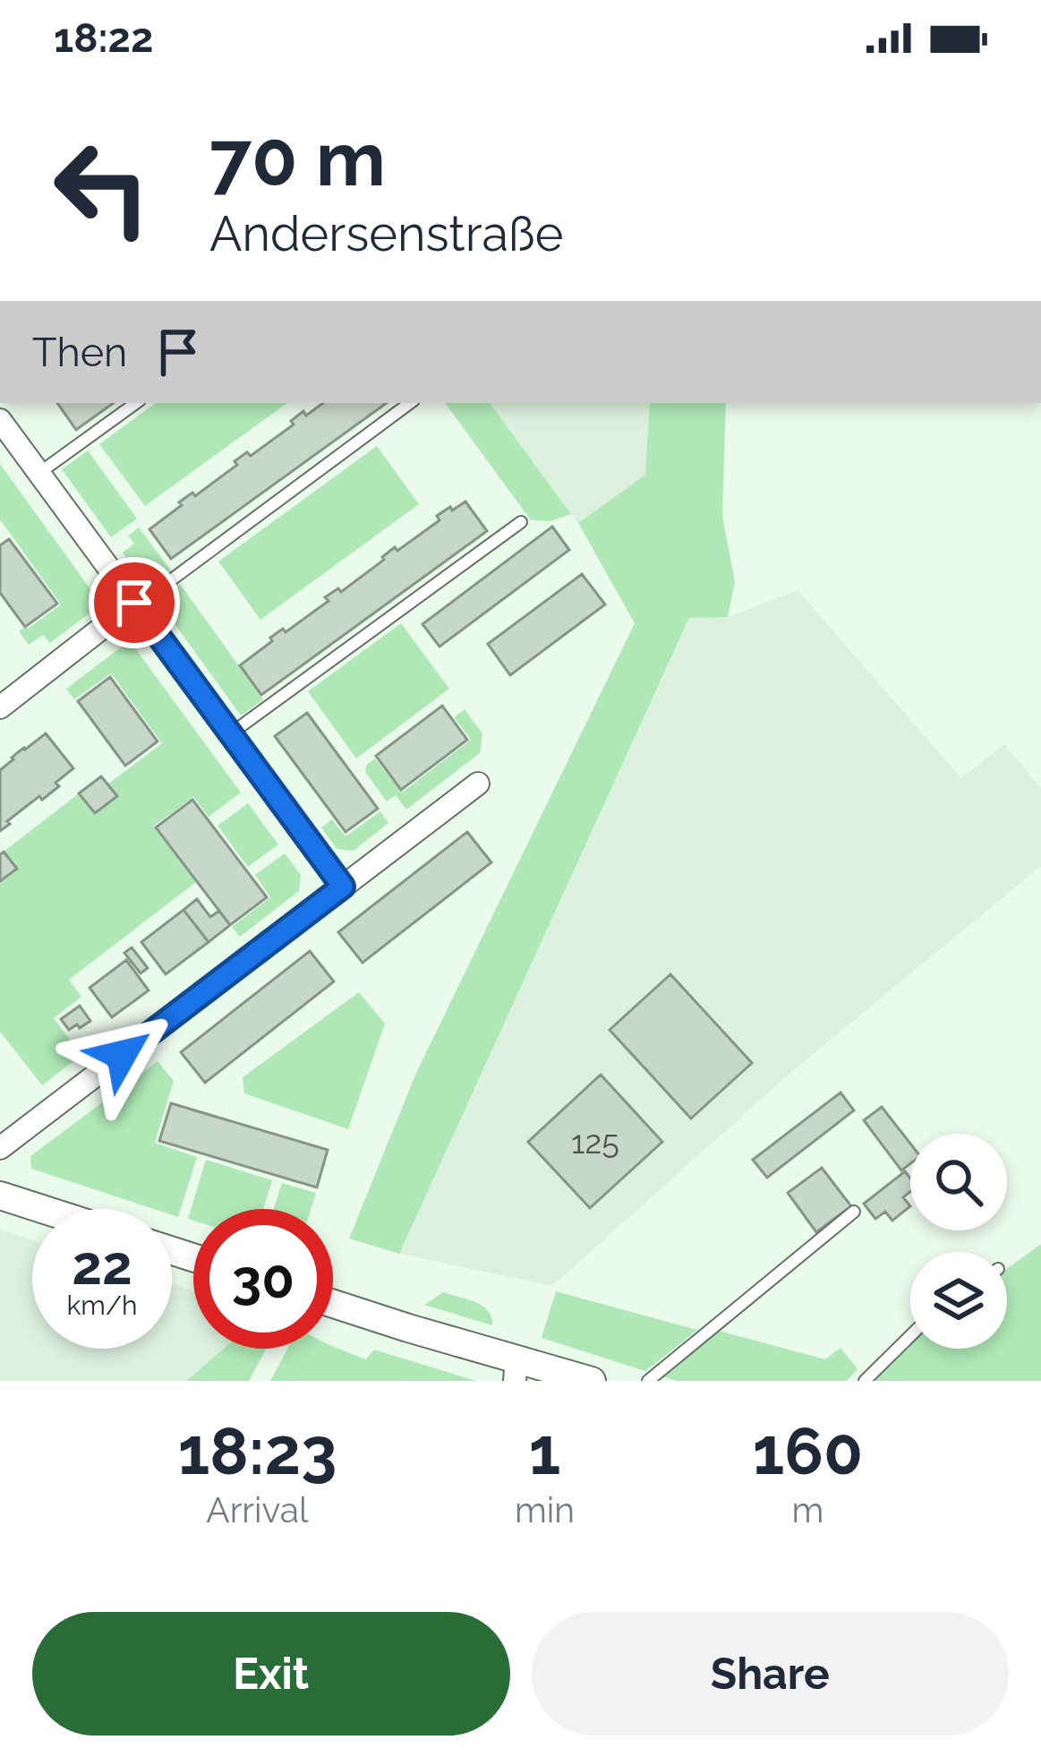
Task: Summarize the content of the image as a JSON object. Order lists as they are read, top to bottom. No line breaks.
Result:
{"house_numbers":["125"],"page":{"status":"18:22","turn":["70 m","Andersenstraße"],"then":"Then","speed":"22 km/h","limit":"30","eta":["18:23","Arrival","1","min","160","m"],"buttons":["Exit","Share"]}}
